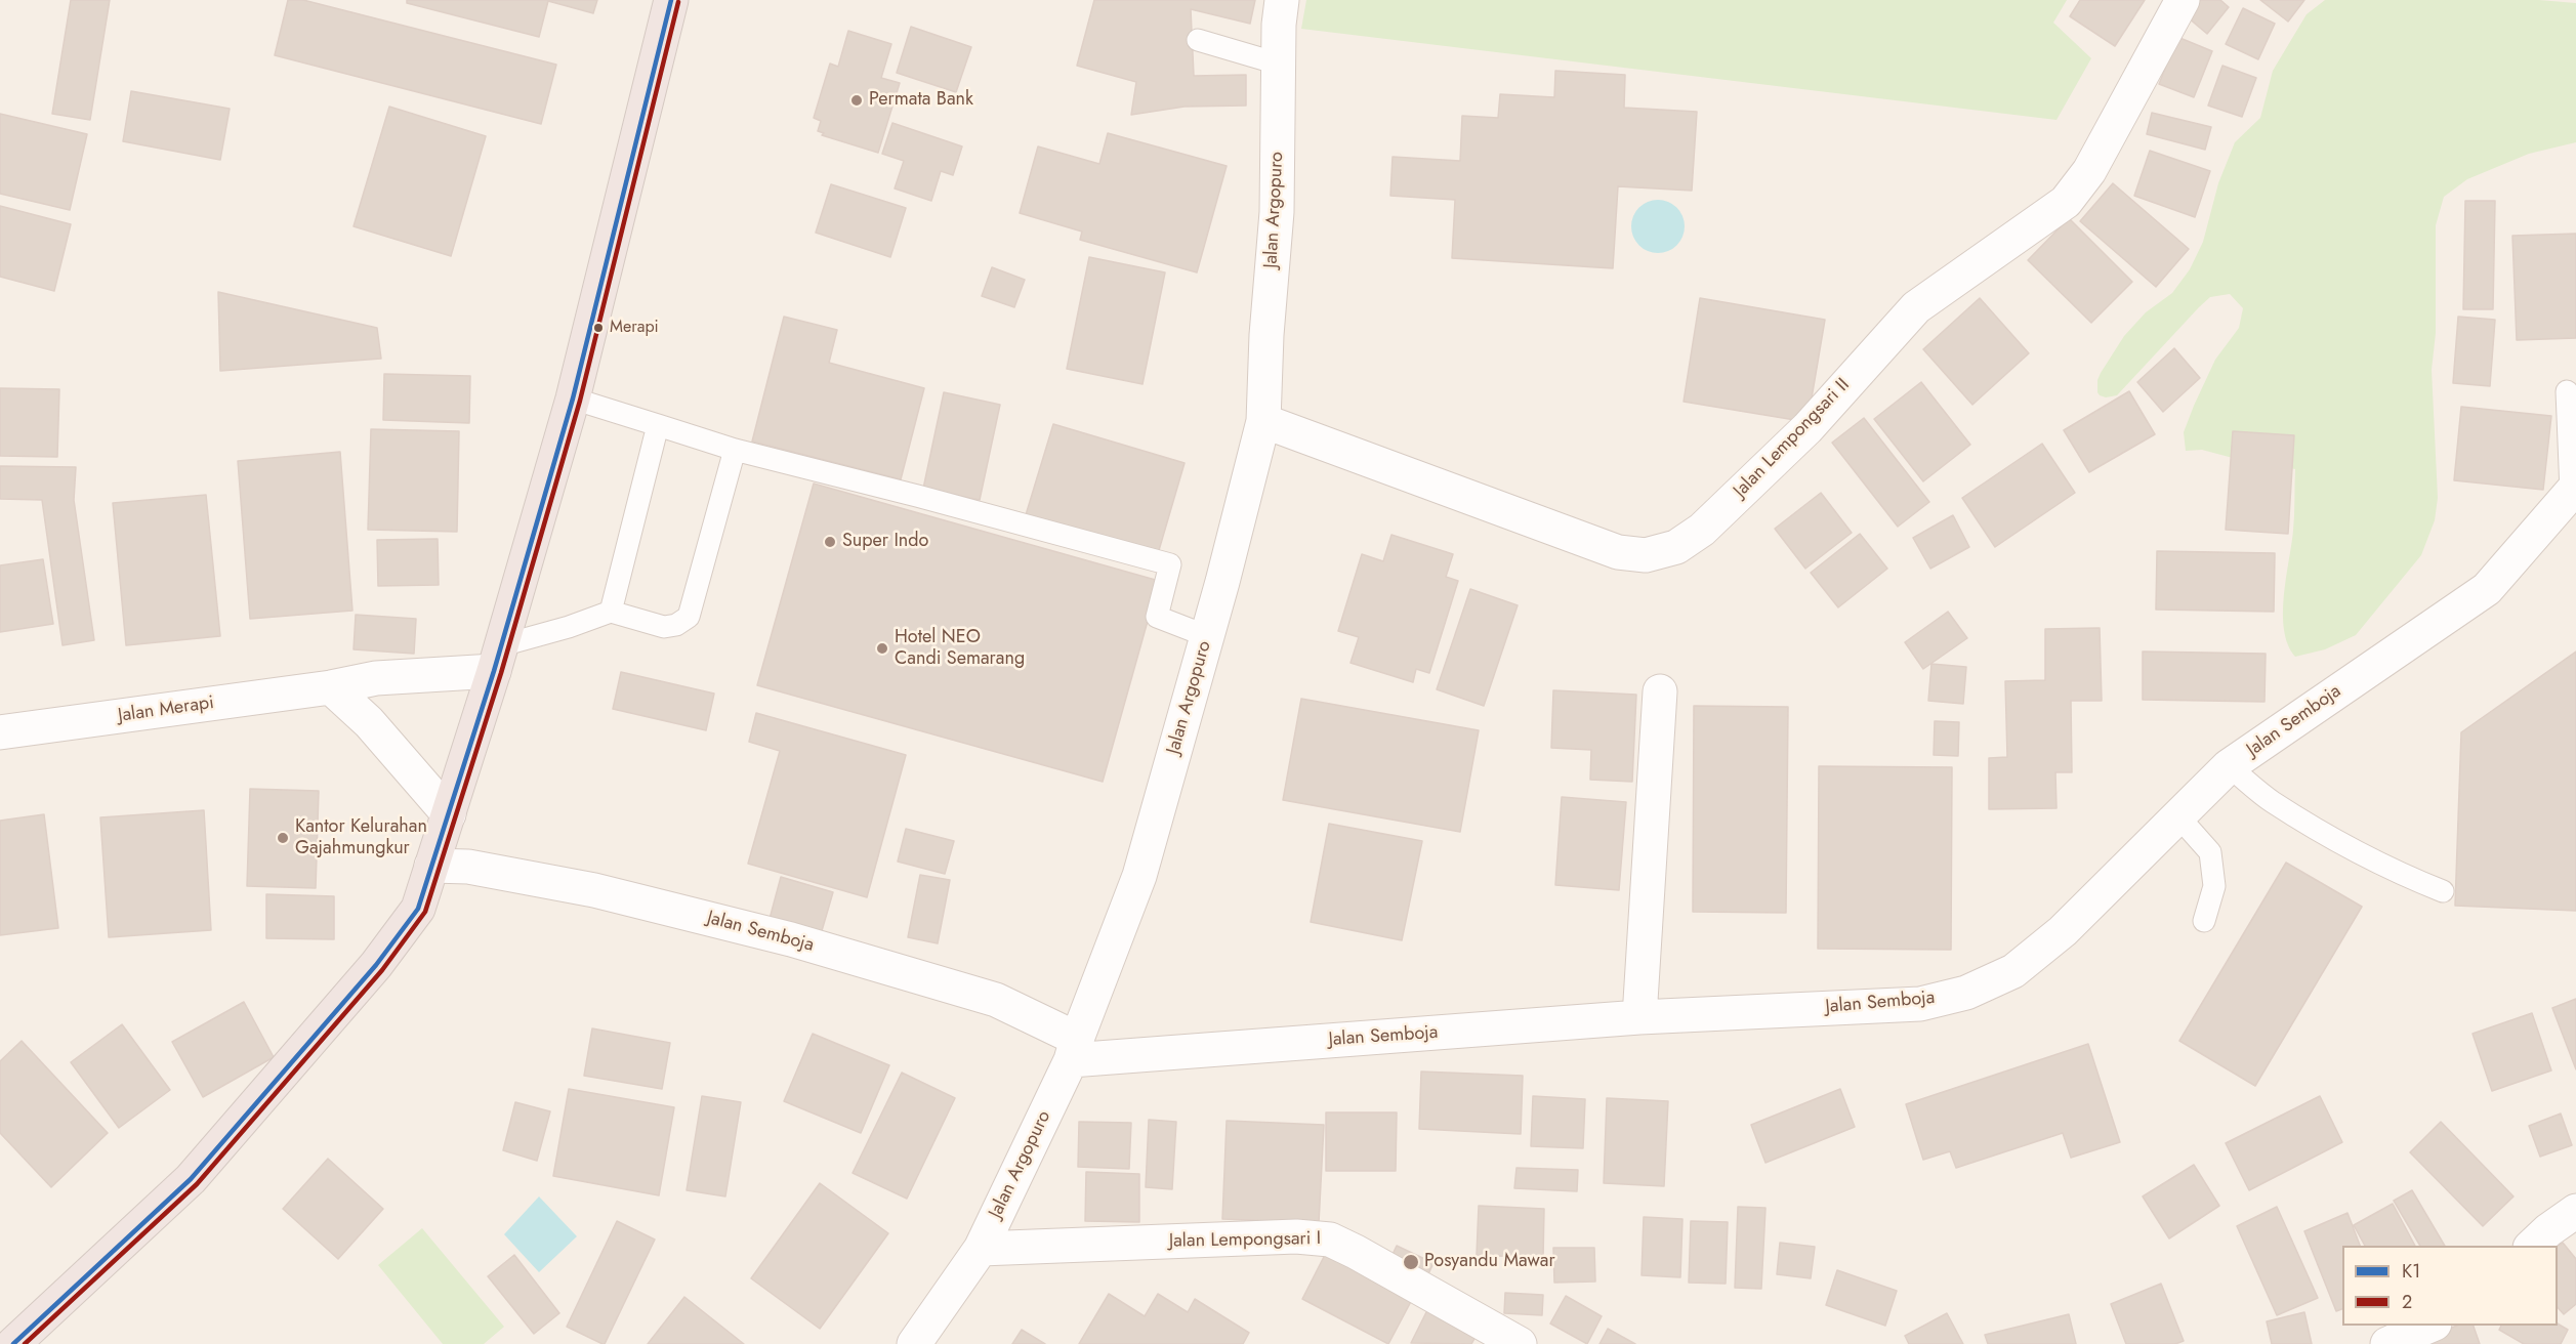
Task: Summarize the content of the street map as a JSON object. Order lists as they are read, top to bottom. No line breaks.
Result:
{"streets":{"street":["Jalan Argopuro","Jalan Lempongsari II","Jalan Merapi","Jalan Semboja","Jalan Lempongsari I"]},"crossings":[["Jalan Argopuro","Jalan Lempongsari II"],["Jalan Argopuro","Jalan Semboja"],["Jalan Argopuro","Jalan Lempongsari I"]],"places":["Permata Bank","Merapi","Super Indo","Hotel NEO Candi Semarang","Kantor Kelurahan Gajahmungkur","Posyandu Mawar"],"lines":["transit line K1","transit line 2"],"legend":["K1","2"]}
